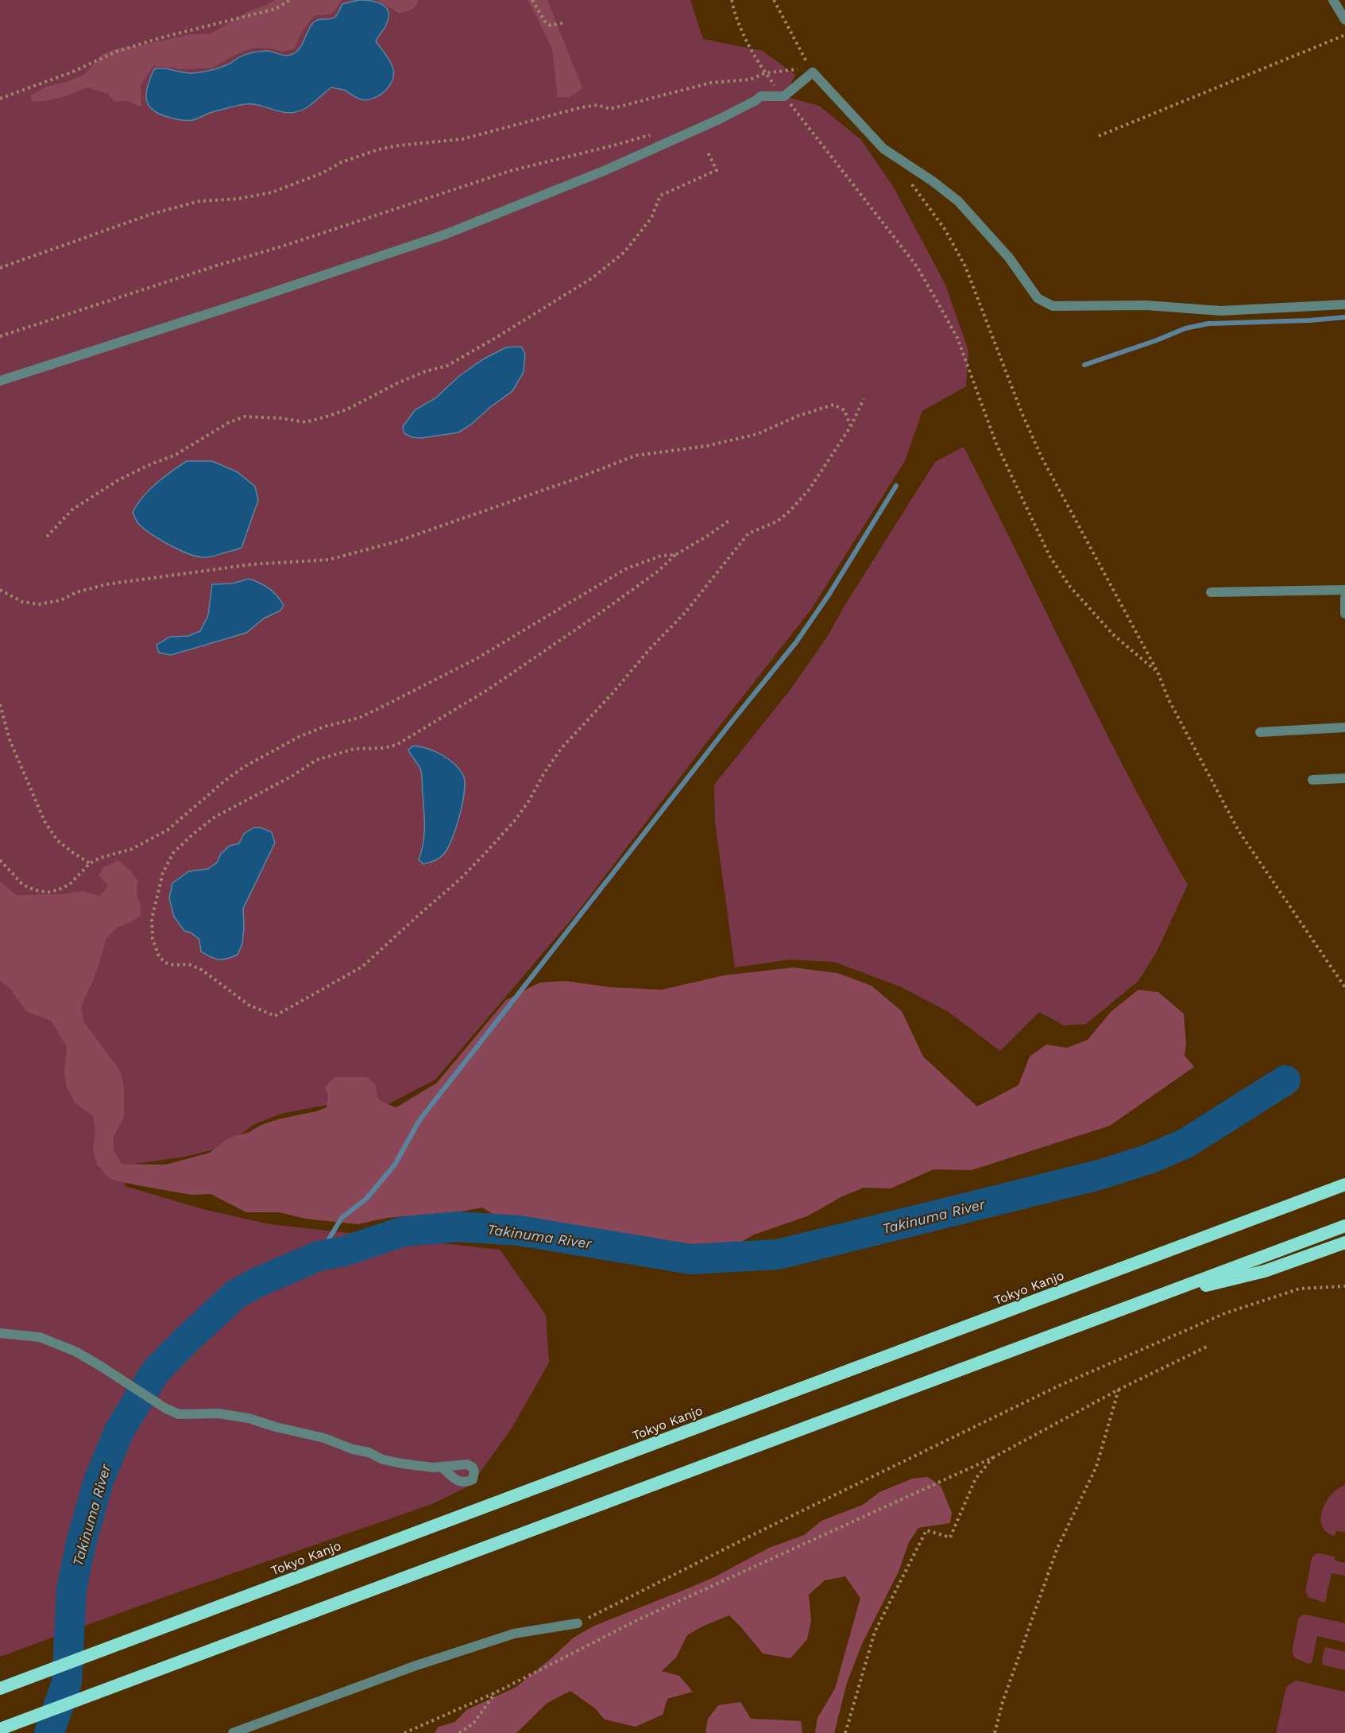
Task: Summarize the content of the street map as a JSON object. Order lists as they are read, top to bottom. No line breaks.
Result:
{"streets":{"highway":["Tokyo Kanjo"]},"water":["Takinuma River"]}
